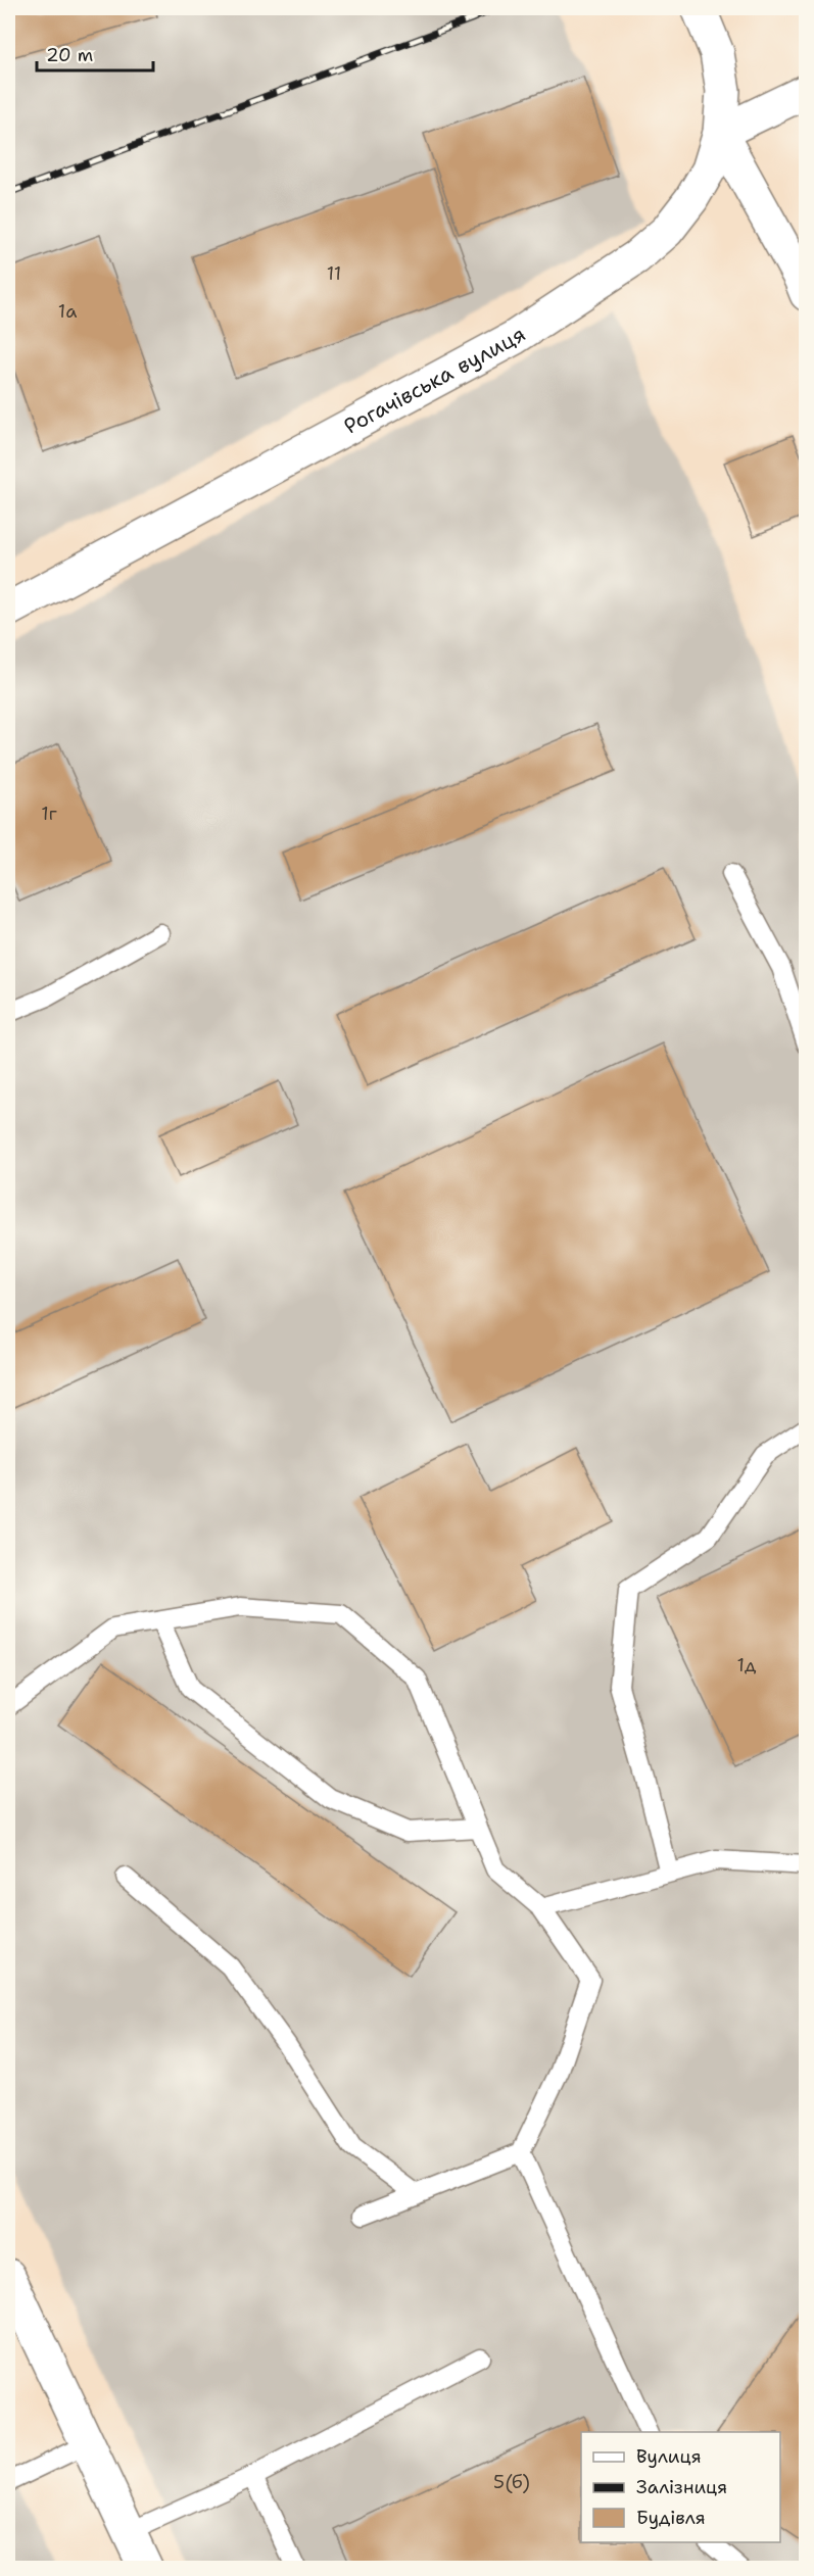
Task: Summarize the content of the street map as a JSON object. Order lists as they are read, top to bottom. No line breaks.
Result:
{"streets":{"street":["Рогачівська вулиця"]},"house_numbers":["11","1а","1г","1д","5(б)"],"legend":["Вулиця","Залізниця","Будівля"],"scale_bar":"20 m"}
